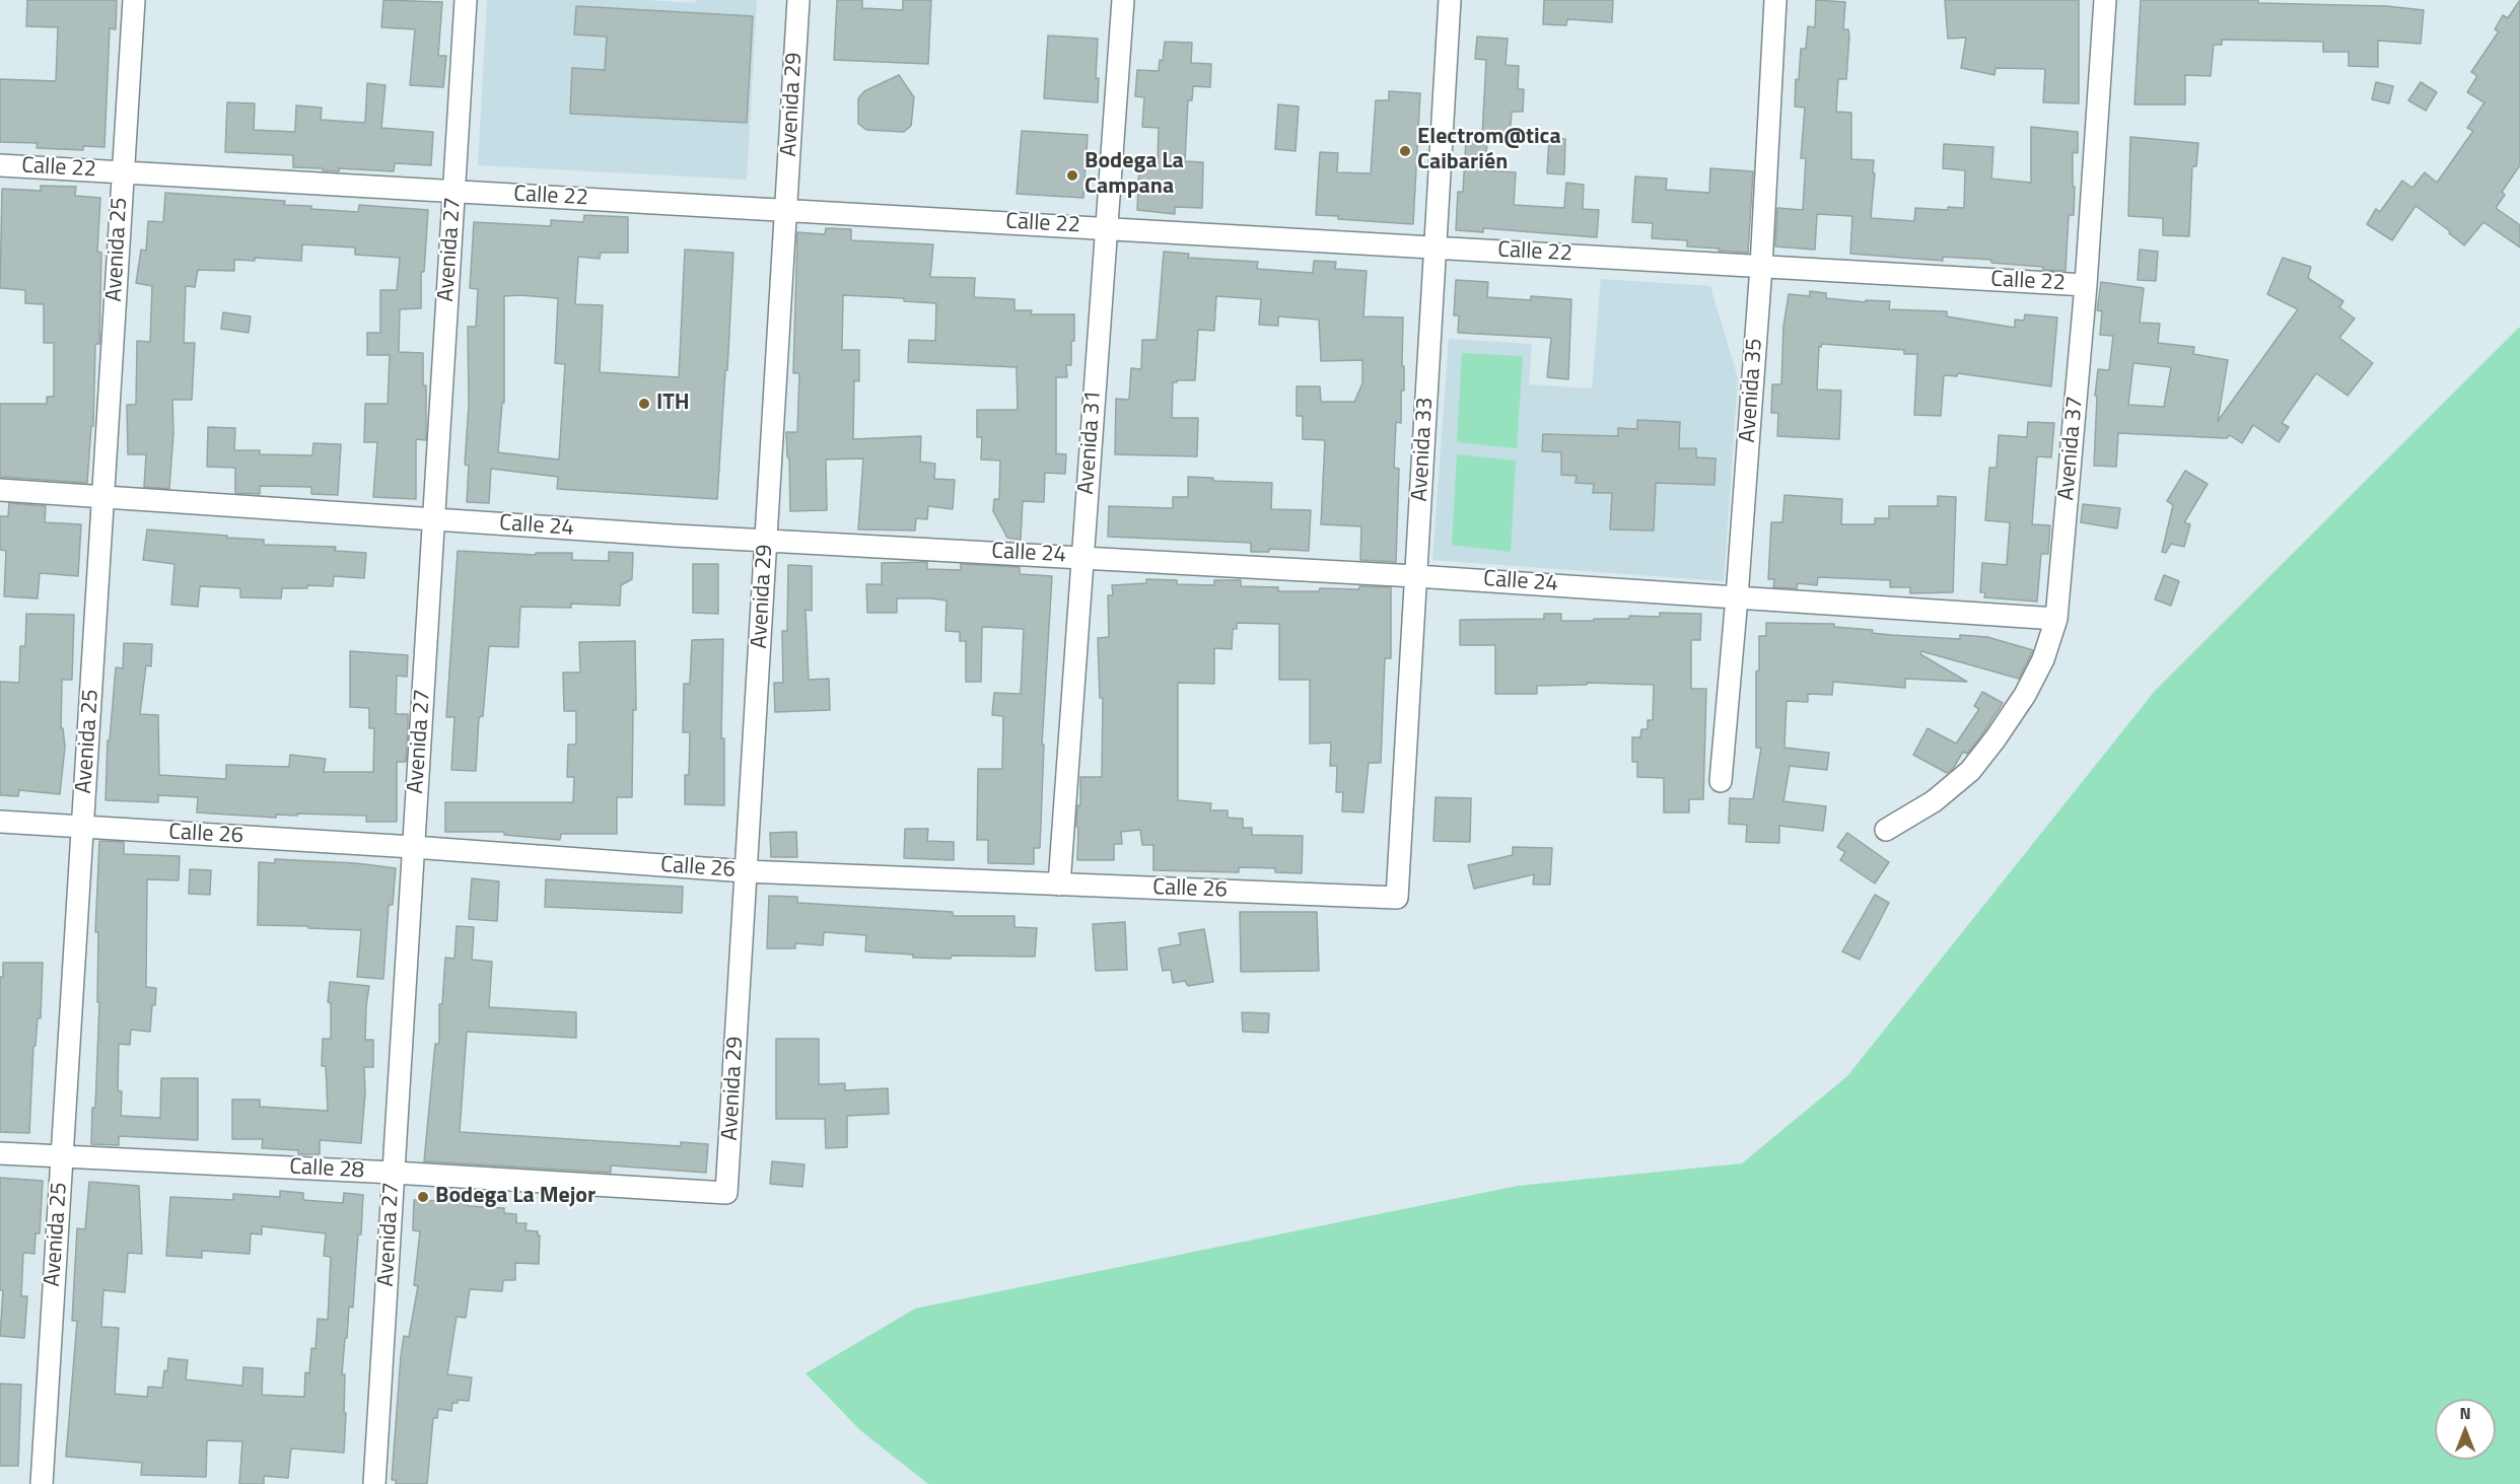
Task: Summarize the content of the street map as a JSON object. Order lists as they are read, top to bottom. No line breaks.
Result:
{"streets":{"street":["Avenida 29","Calle 22","Avenida 25","Avenida 27","Avenida 35","Avenida 31","Avenida 37","Avenida 33","Calle 24","Calle 26","Calle 28"]},"crossings":[["Avenida 29","Calle 22"],["Avenida 29","Calle 24"],["Avenida 29","Calle 26"],["Avenida 29","Calle 28"],["Calle 22","Avenida 25"],["Calle 22","Avenida 27"],["Calle 22","Avenida 35"],["Calle 22","Avenida 31"],["Calle 22","Avenida 37"],["Calle 22","Avenida 33"],["Avenida 25","Calle 24"],["Avenida 25","Calle 26"],["Avenida 25","Calle 28"],["Avenida 27","Calle 24"],["Avenida 27","Calle 26"],["Avenida 27","Calle 28"],["Avenida 35","Calle 24"],["Avenida 31","Calle 24"],["Avenida 31","Calle 26"],["Avenida 37","Calle 24"],["Avenida 33","Calle 24"],["Avenida 33","Calle 26"]],"places":["Electrom@tica Caibarién","Bodega La Campana","ITH","Bodega La Mejor"],"north":"top"}
